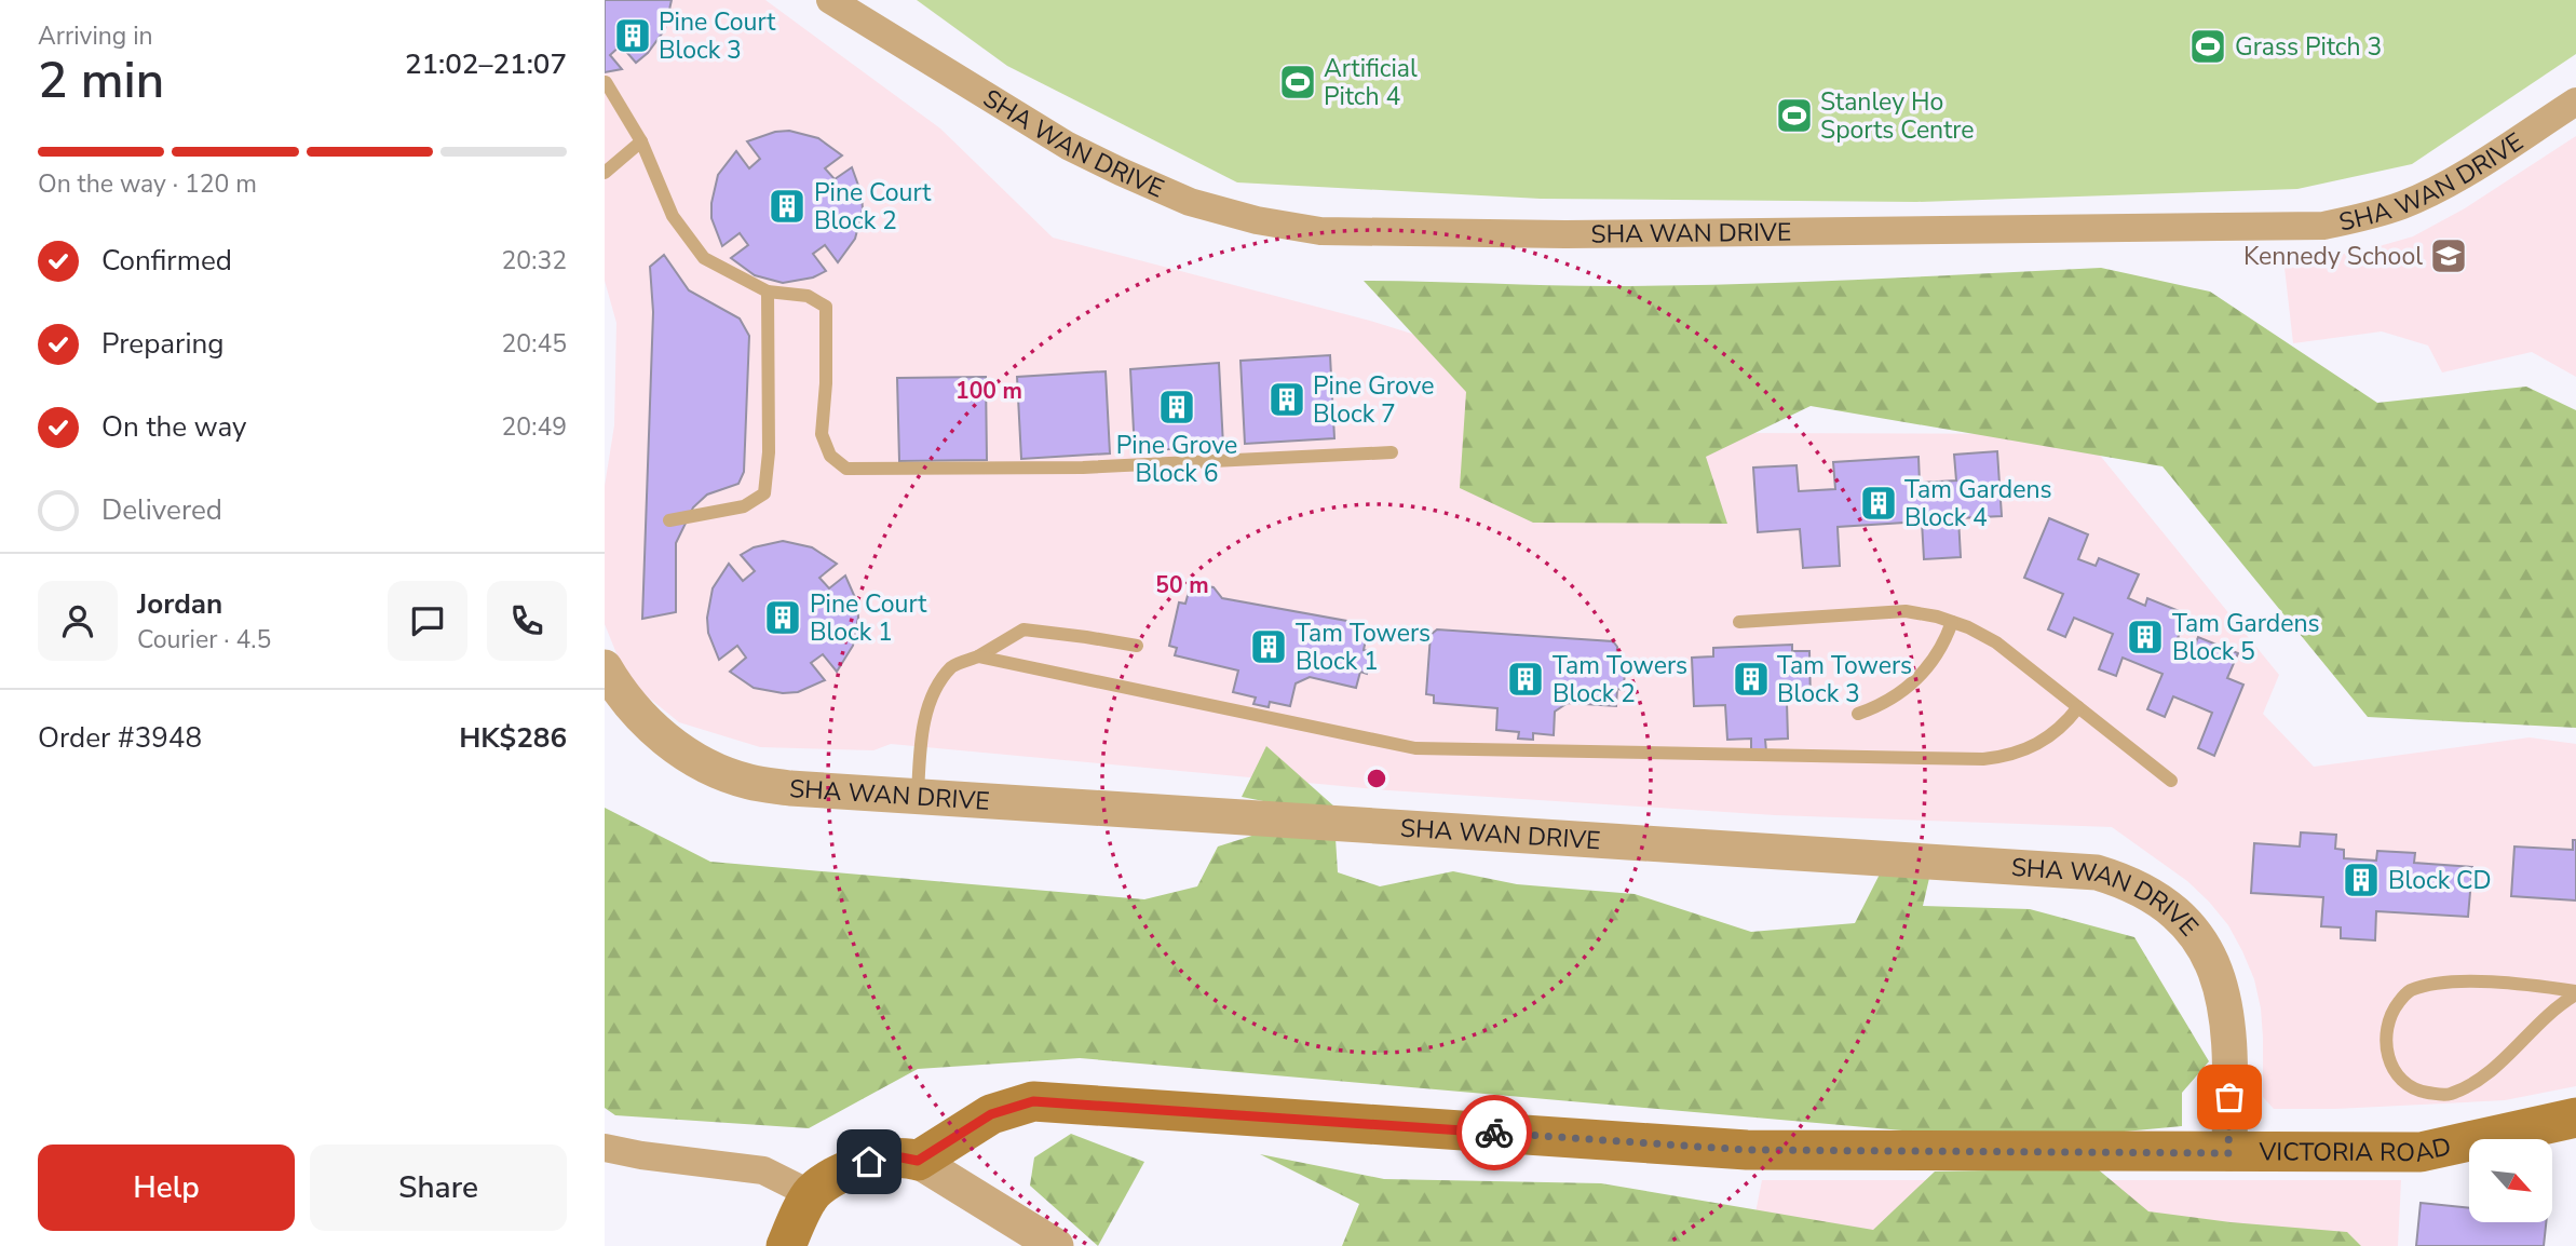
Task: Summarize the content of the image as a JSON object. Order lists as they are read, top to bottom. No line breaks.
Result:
{"streets":{"main road":["VICTORIA ROAD"],"street":["SHA WAN DRIVE"]},"crossings":[["SHA WAN DRIVE","VICTORIA ROAD"]],"places":{"building":["Pine Court Block 3","Pine Court Block 2","Pine Grove Block 7","Pine Grove Block 6","Tam Gardens Block 4","Pine Court Block 1","Tam Gardens Block 5","Tam Towers Block 1","Tam Towers Block 2","Tam Towers Block 3","Block CD"],"sports":["Grass Pitch 3","Artificial Pitch 4","Stanley Ho Sports Centre"],"school or university":["Kennedy School"]},"north":"bottom right","page":{"heading":["2 min","Arriving in","21:02–21:07"],"panel":["Jordan","Courier · 4.5","Order #3948","HK$286"],"bar":"On the way · 120 m","list":[["Confirmed","20:32"],["Preparing","20:45"],["On the way","20:49"],"Delivered"],"buttons":["Help","Share"]},"rings":["100 m","50 m"]}
